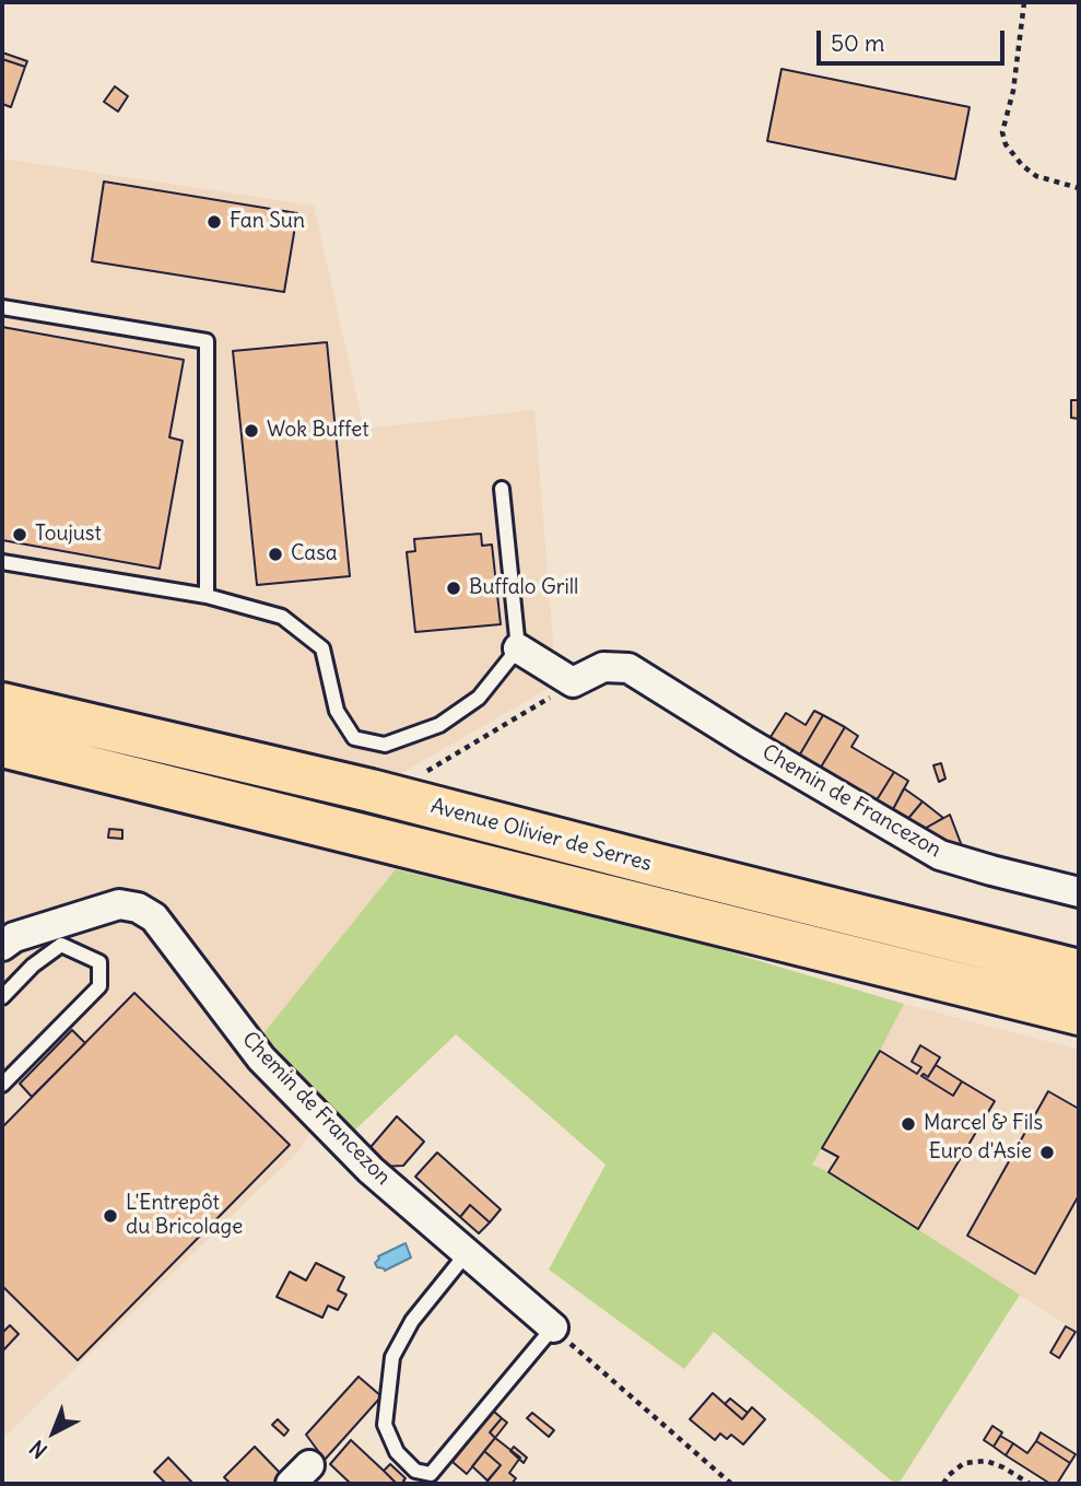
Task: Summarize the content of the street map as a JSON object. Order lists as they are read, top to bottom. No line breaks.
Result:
{"streets":{"main road":["Avenue Olivier de Serres"],"street":["Chemin de Francezon"]},"places":["Fan Sun","Wok Buffet","Toujust","Casa","Buffalo Grill","Marcel & Fils","Euro d'Asie","L'Entrepôt du Bricolage"],"scale_bar":"50 m","north":"bottom left"}
